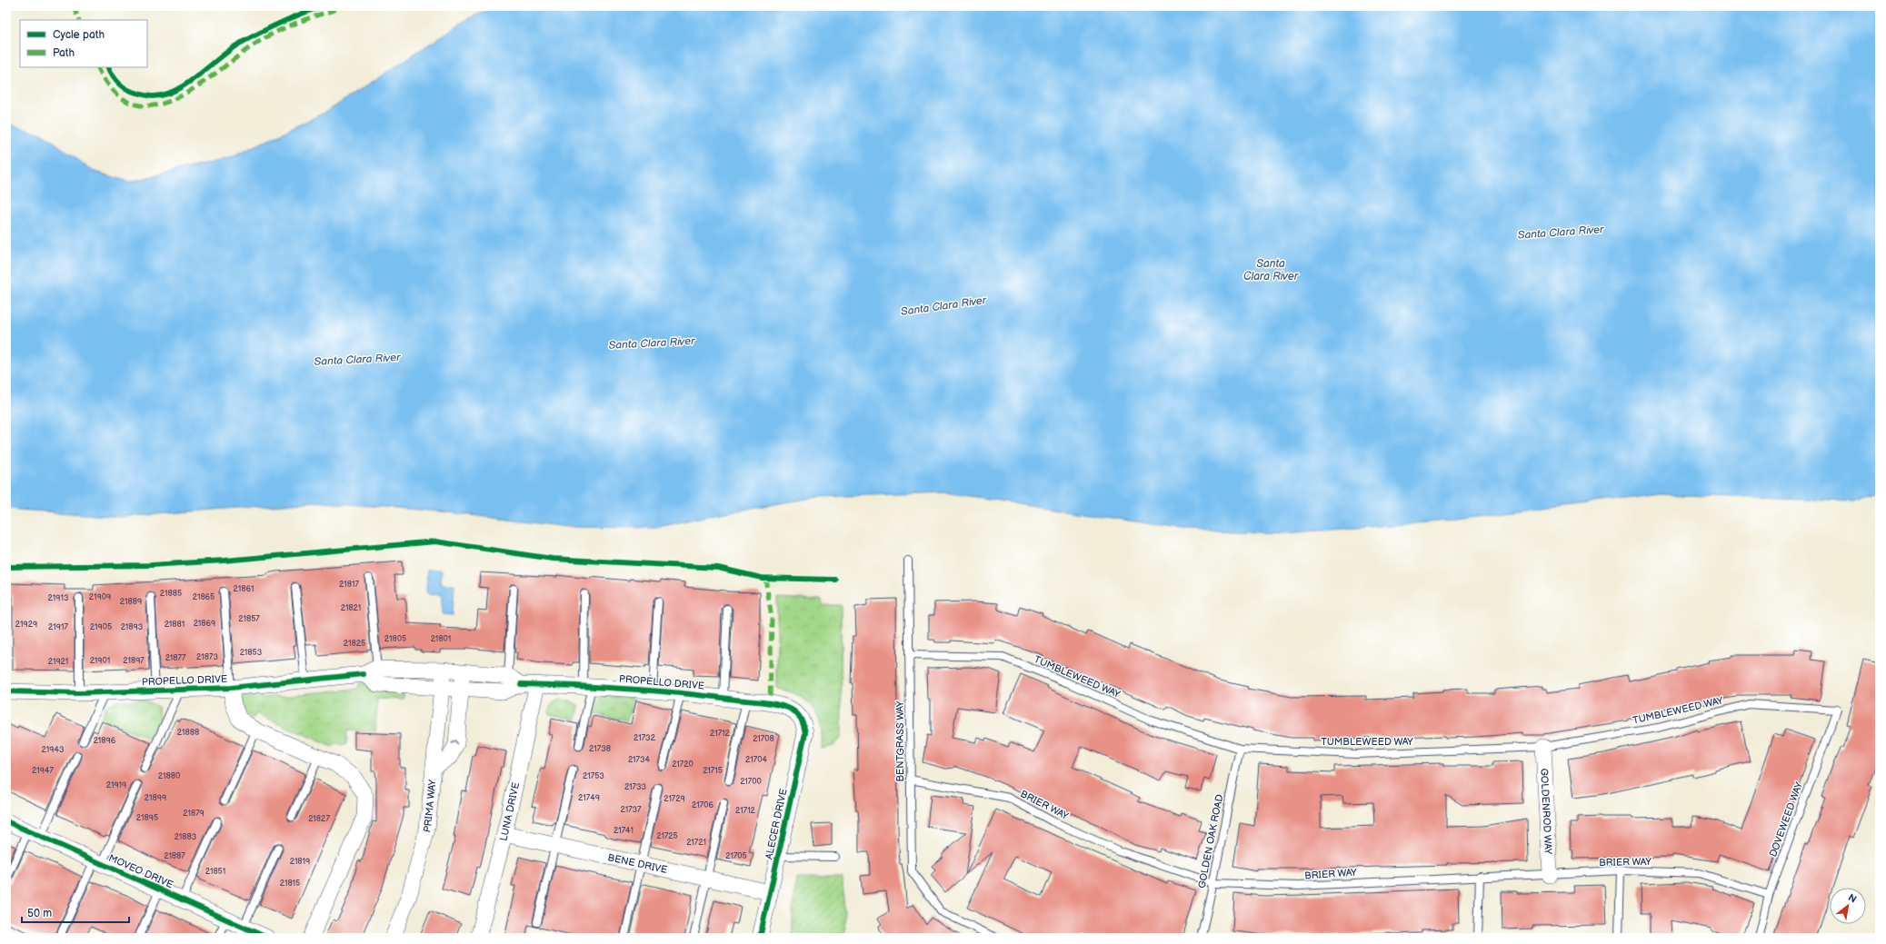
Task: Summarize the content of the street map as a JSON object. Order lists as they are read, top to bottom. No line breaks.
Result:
{"streets":{"street":["PROPELLO DRIVE","PRIMA WAY","LUNA DRIVE","GOLDENROD WAY","ALECER DRIVE","BENE DRIVE","MOVEO DRIVE"],"lane":["TUMBLEWEED WAY","BENTGRASS WAY","BRIER WAY","DOVEWEED WAY","GOLDEN OAK ROAD"]},"crossings":[["TUMBLEWEED WAY","BENTGRASS WAY"],["TUMBLEWEED WAY","GOLDENROD WAY"],["TUMBLEWEED WAY","DOVEWEED WAY"],["TUMBLEWEED WAY","GOLDEN OAK ROAD"],["PROPELLO DRIVE","PRIMA WAY"],["PROPELLO DRIVE","LUNA DRIVE"],["PROPELLO DRIVE","ALECER DRIVE"],["BENTGRASS WAY","BRIER WAY"],["BRIER WAY","GOLDENROD WAY"],["BRIER WAY","DOVEWEED WAY"],["BRIER WAY","GOLDEN OAK ROAD"],["LUNA DRIVE","BENE DRIVE"],["ALECER DRIVE","BENE DRIVE"]],"water":["Santa Clara River"],"house_numbers":["21817","21861","21885","21909","21865","21913","21889","21821","21857","21869","21929","21881","21917","21905","21893","21805","21801","21825","21853","21873","21877","21901","21897","21921","21888","21712","21732","21708","21896","21738","21943","21734","21704","21720","21947","21715","21880","21753","21700","21919","21733","21899","21749","21729","21706","21737","21712","21879","21895","21827","21741","21725","21883","21721","21887","21705","21819","21851","21815"],"legend":["Cycle path","Path"],"scale_bar":"50 m","north":"top right"}
